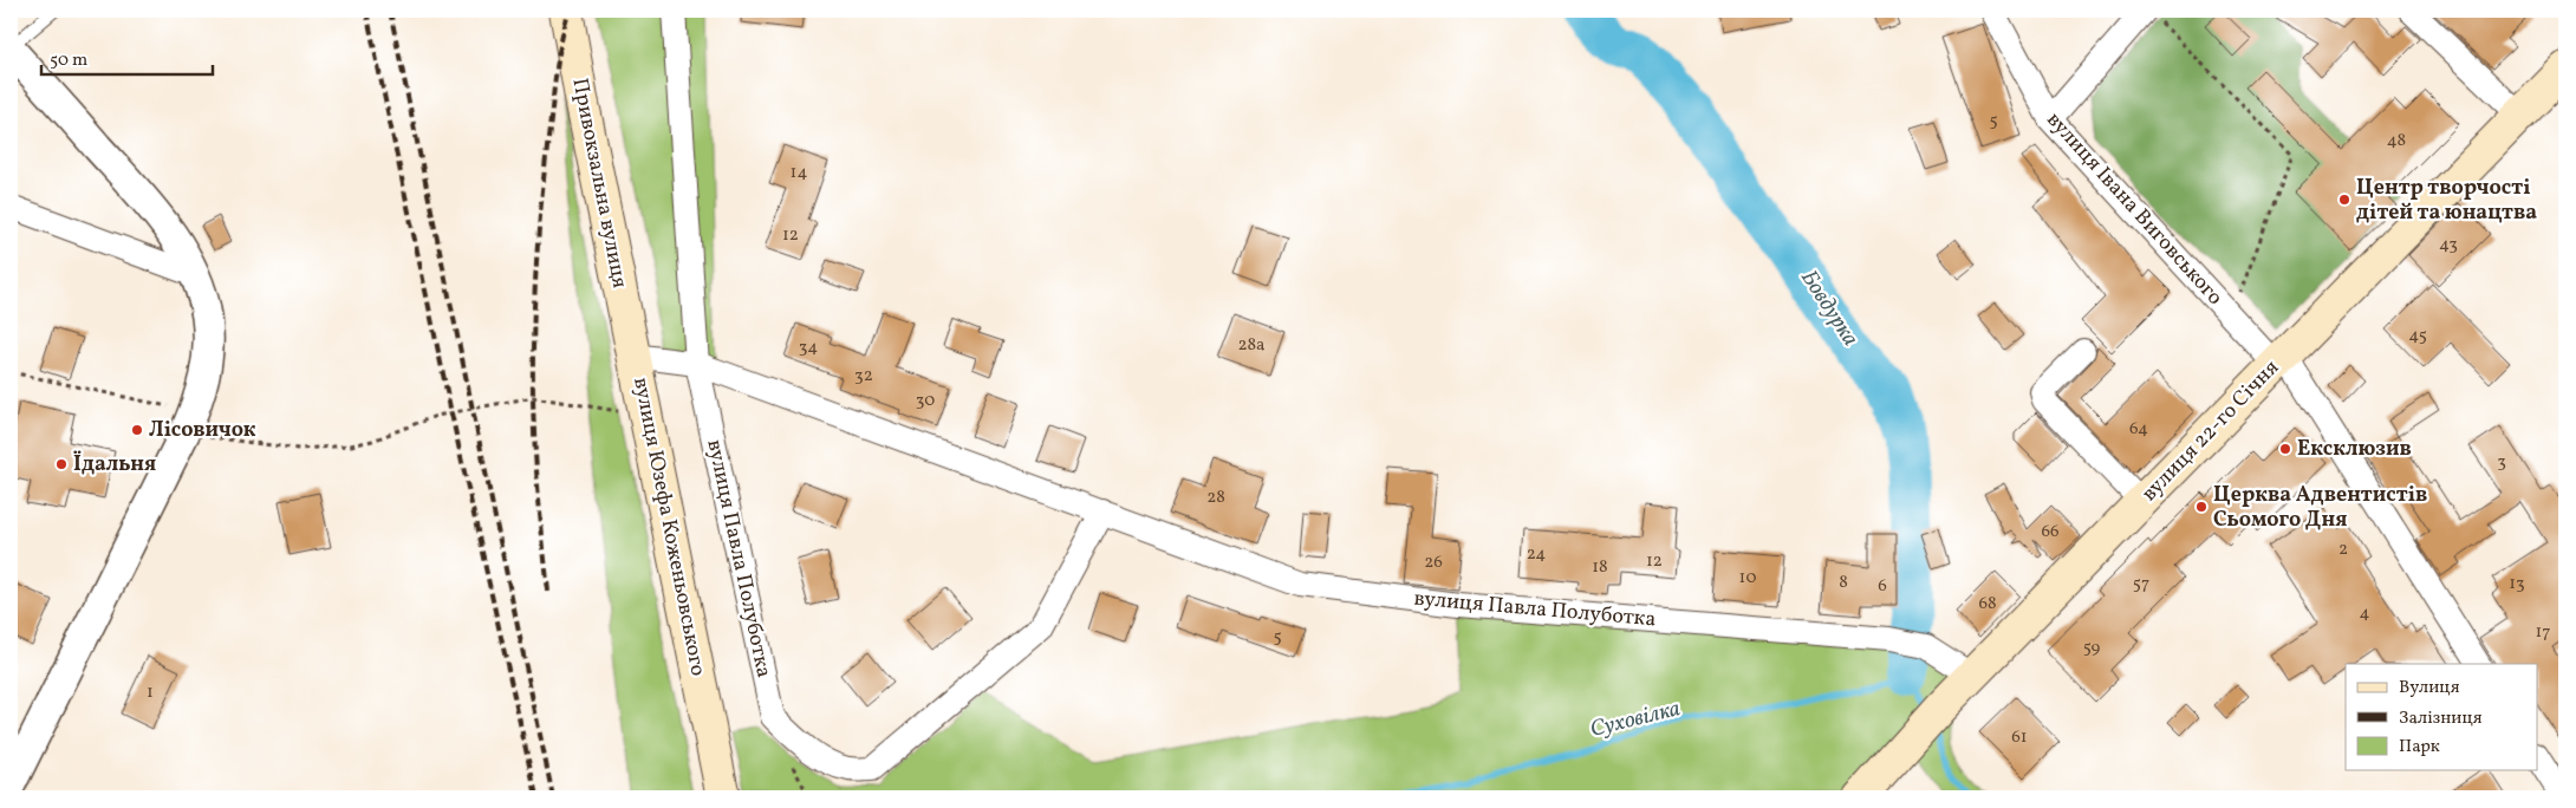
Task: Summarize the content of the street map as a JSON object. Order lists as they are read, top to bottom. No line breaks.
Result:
{"streets":{"main road":["Привокзальна вулиця","вулиця 22-го Січня","вулиця Юзефа Коженьовського"],"street":["вулиця Івана Виговського","вулиця Павла Полуботка"]},"crossings":[["Привокзальна вулиця","вулиця Юзефа Коженьовського"],["вулиця Івана Виговського","вулиця 22-го Січня"],["вулиця 22-го Січня","вулиця Павла Полуботка"],["вулиця Юзефа Коженьовського","вулиця Павла Полуботка"]],"water":["Бовдурка","Суховілка"],"places":["Центр творчості дітей та юнацтва","Лісовичок","Ексклюзив","Їдальня","Церква Адвентистів Сьомого Дня"],"house_numbers":["5","48","14","12","43","45","28а","34","32","30","64","3","28","66","2","24","12","26","18","10","8","57","13","6","68","4","17","5","59","1","61"],"legend":["Вулиця","Залізниця","Парк"],"scale_bar":"50 m"}
